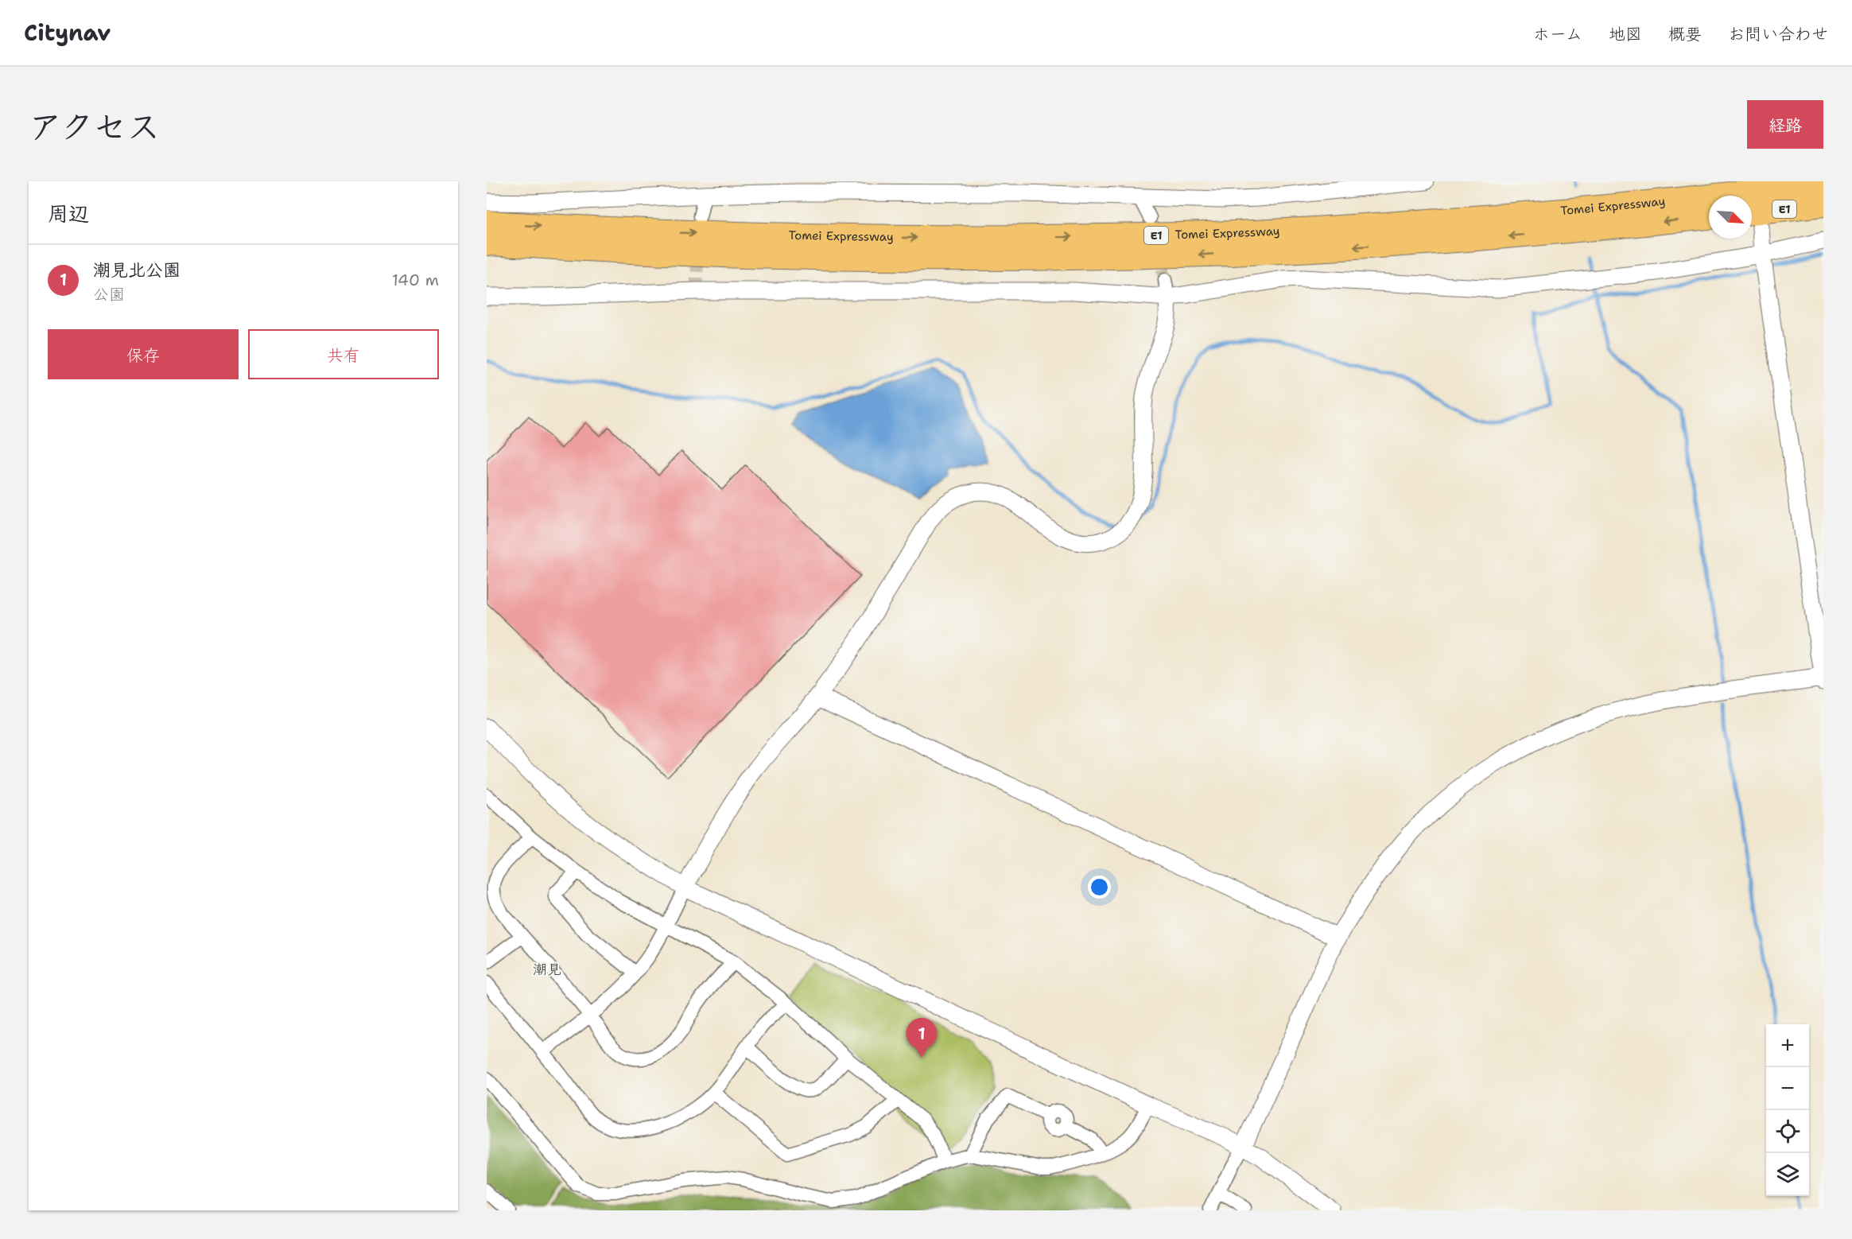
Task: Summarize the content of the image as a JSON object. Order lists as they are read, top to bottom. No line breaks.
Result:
{"streets":{"highway":["Tomei Expressway","E1"]},"districts":["潮見"],"north":"bottom right","page":{"header":"Citynav","nav":["ホーム","地図","概要","お問い合わせ"],"title":"アクセス","buttons":["経路",["保存","共有"]],"heading":"周辺","list":[{"mark":"1","name":"潮見北公園","note":"公園","value":"140 m"}],"pins":"1","map_buttons":["+","−"]}}
